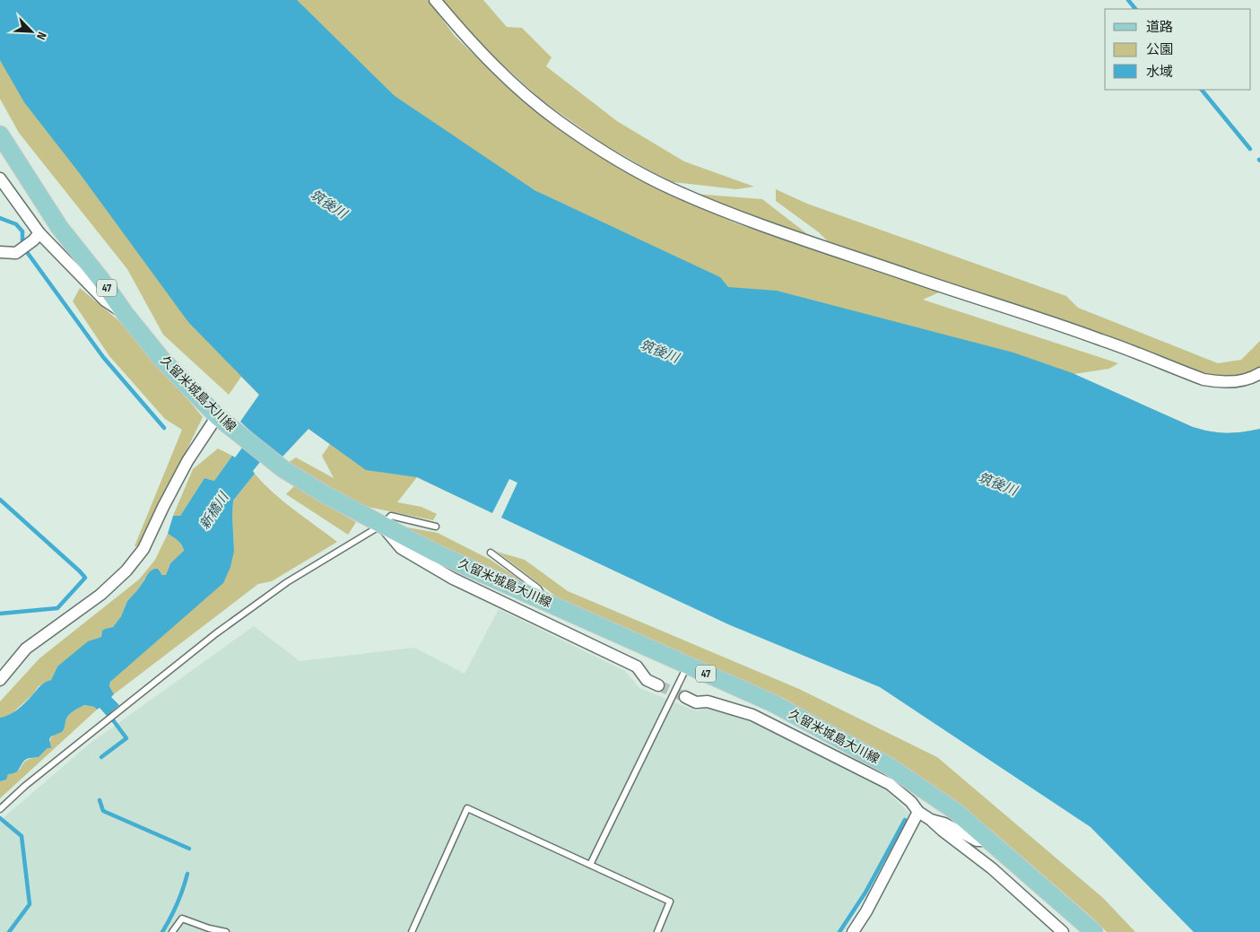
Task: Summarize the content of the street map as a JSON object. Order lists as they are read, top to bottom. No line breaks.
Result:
{"streets":{"main road":["47","久留米城島大川線"]},"water":["筑後川","新橋川"],"legend":["道路","公園","水域"],"north":"bottom right"}
